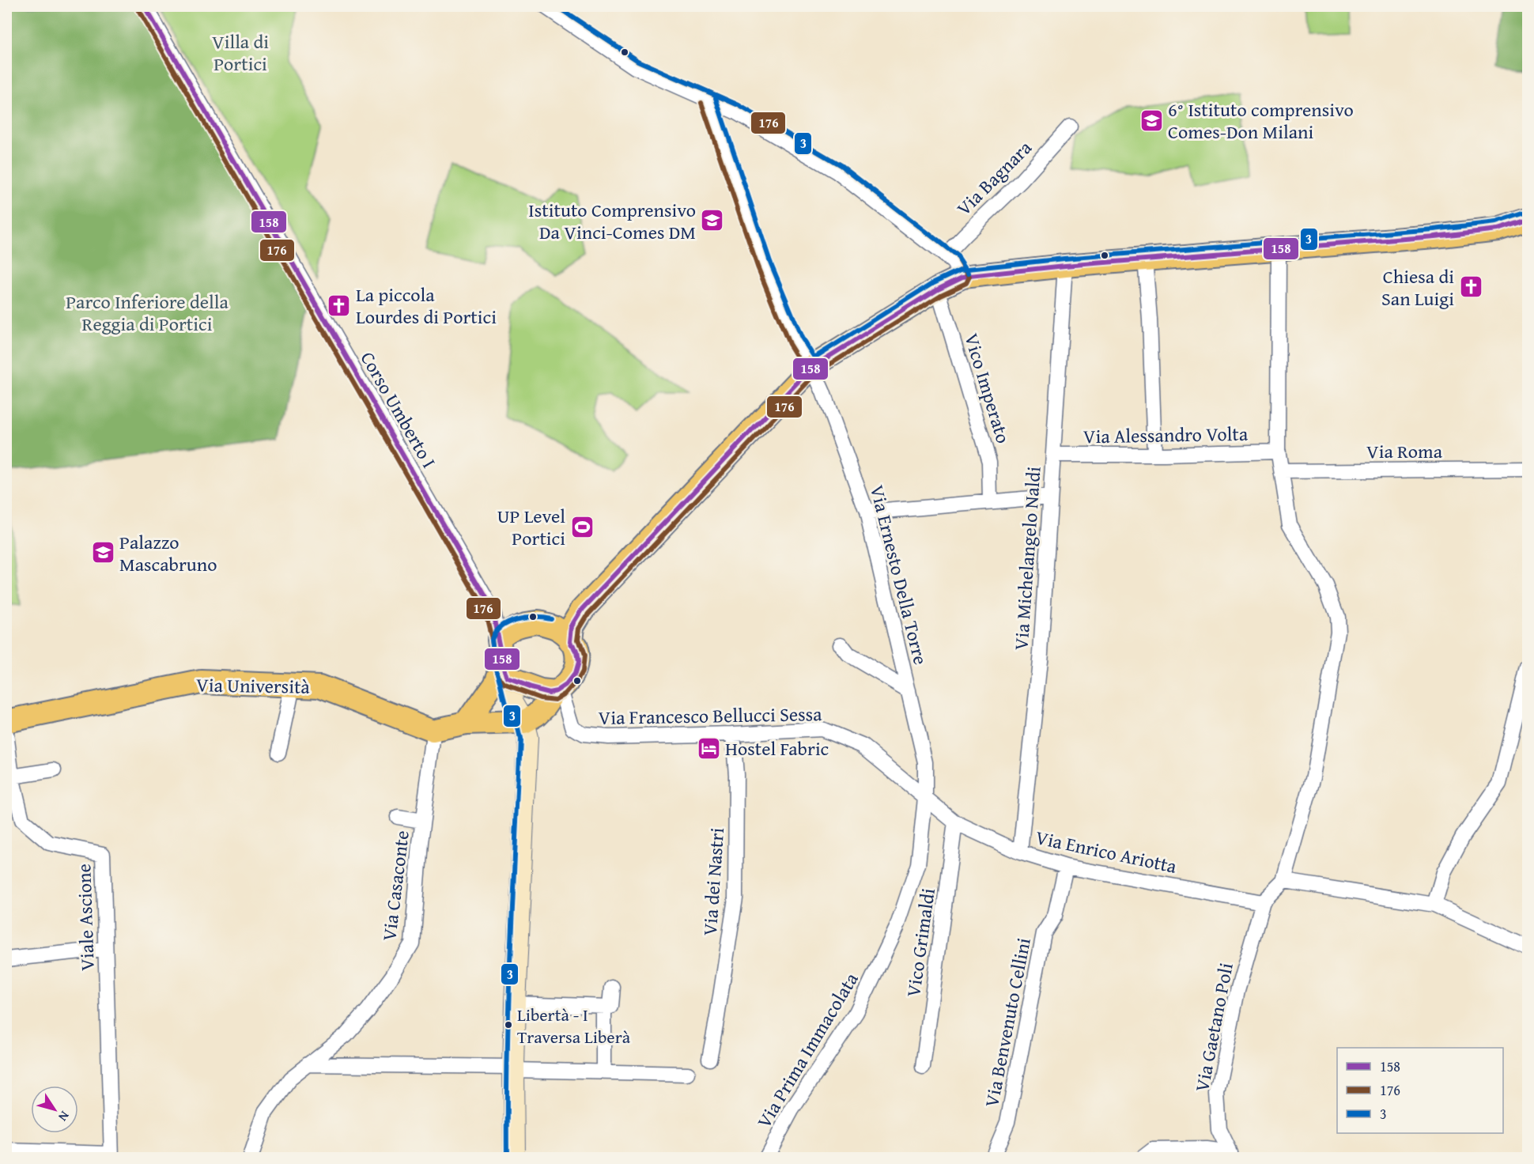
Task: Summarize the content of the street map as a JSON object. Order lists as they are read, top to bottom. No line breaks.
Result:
{"streets":{"main road":["Via Università"],"street":["Via Bagnara","Vico Imperato","Corso Umberto I","Via Alessandro Volta","Via Roma","Via Michelangelo Naldi","Via Ernesto Della Torre","Via Francesco Bellucci Sessa","Via Enrico Ariotta","Via dei Nastri","Via Casaconte","Viale Ascione","Vico Grimaldi","Via Benvenuto Cellini","Via Gaetano Poli","Via Prima Immacolata"]},"crossings":[["Corso Umberto I","Via Francesco Bellucci Sessa"],["Via Alessandro Volta","Via Michelangelo Naldi"],["Via Michelangelo Naldi","Via Enrico Ariotta"],["Via Ernesto Della Torre","Via Francesco Bellucci Sessa"],["Via Ernesto Della Torre","Via Enrico Ariotta"],["Via Ernesto Della Torre","Via Prima Immacolata"],["Via Università","Via Casaconte"],["Via Francesco Bellucci Sessa","Via Enrico Ariotta"],["Via Francesco Bellucci Sessa","Via dei Nastri"],["Via Francesco Bellucci Sessa","Via Prima Immacolata"],["Via Enrico Ariotta","Vico Grimaldi"],["Via Enrico Ariotta","Via Benvenuto Cellini"],["Via Enrico Ariotta","Via Gaetano Poli"],["Via Enrico Ariotta","Via Prima Immacolata"]],"parks":["Villa di Portici","Parco Inferiore della Reggia di Portici"],"places":{"school or university":["6° Istituto comprensivo Comes-Don Milani","Istituto Comprensivo Da Vinci-Comes DM","Palazzo Mascabruno"],"church":["Chiesa di San Luigi","La piccola Lourdes di Portici"],"sports":["UP Level Portici"],"hotel":["Hostel Fabric"],"other":["Libertà - I Traversa Liberà"]},"lines":["transit line 158","transit line 176","transit line 3"],"legend":["158","176","3"],"north":"bottom right"}
